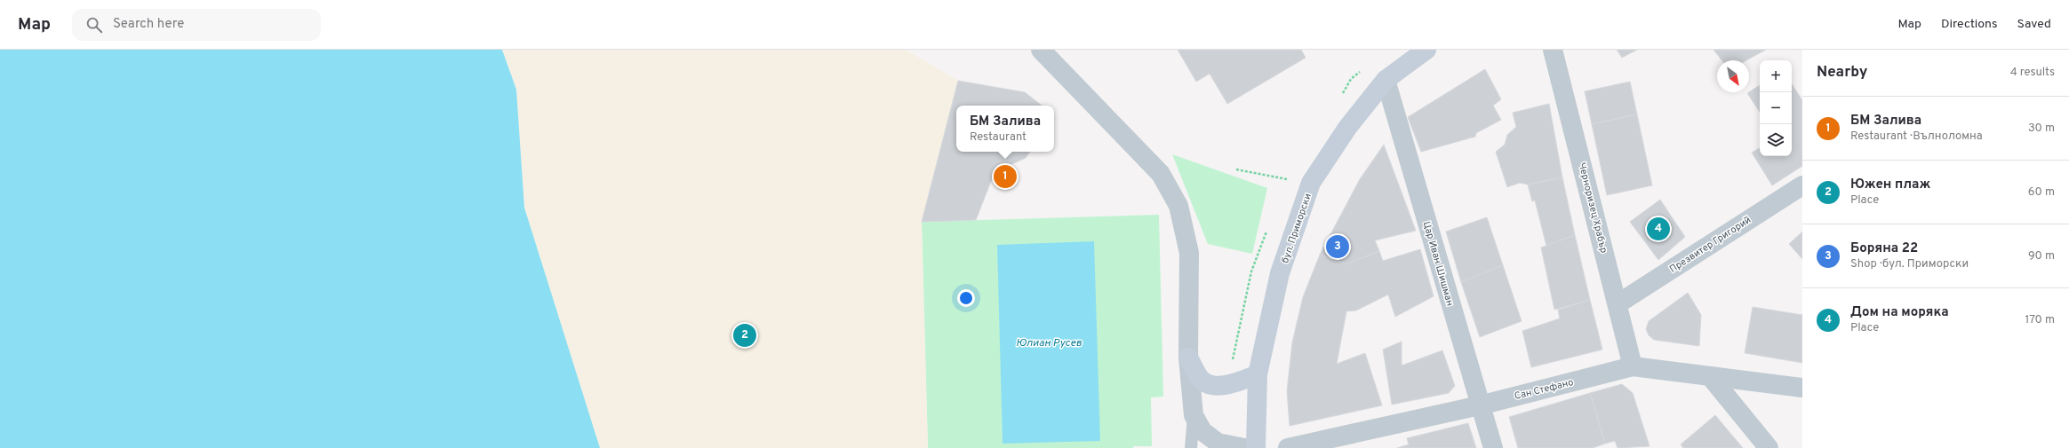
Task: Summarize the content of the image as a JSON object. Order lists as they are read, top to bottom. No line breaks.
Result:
{"streets":{"main road":["бул. Приморски"],"street":["Черноризец Храбър","Презвитер Григорий","Цар Иван Шишман","Сан Стефано"]},"crossings":[["Черноризец Храбър","Презвитер Григорий"],["Черноризец Храбър","Сан Стефано"],["бул. Приморски","Цар Иван Шишман"],["Цар Иван Шишман","Сан Стефано"]],"water":["Юлиан Русев"],"north":"bottom right","page":{"header":"Map","search":"Search here","nav":["Map","Directions","Saved"],"heading":["Nearby","4 results"],"map_buttons":["+","−"],"list":[{"mark":"1","name":"БМ Залива","note":"Restaurant · Вълноломна","value":"30 m"},{"mark":"2","name":"Южен плаж","note":"Place","value":"60 m"},{"mark":"3","name":"Боряна 22","note":"Shop · бул. Приморски","value":"90 m"},{"mark":"4","name":"Дом на моряка","note":"Place","value":"170 m"}],"popup":["БМ Залива","Restaurant"],"pins":["1","4","3","2"]}}
